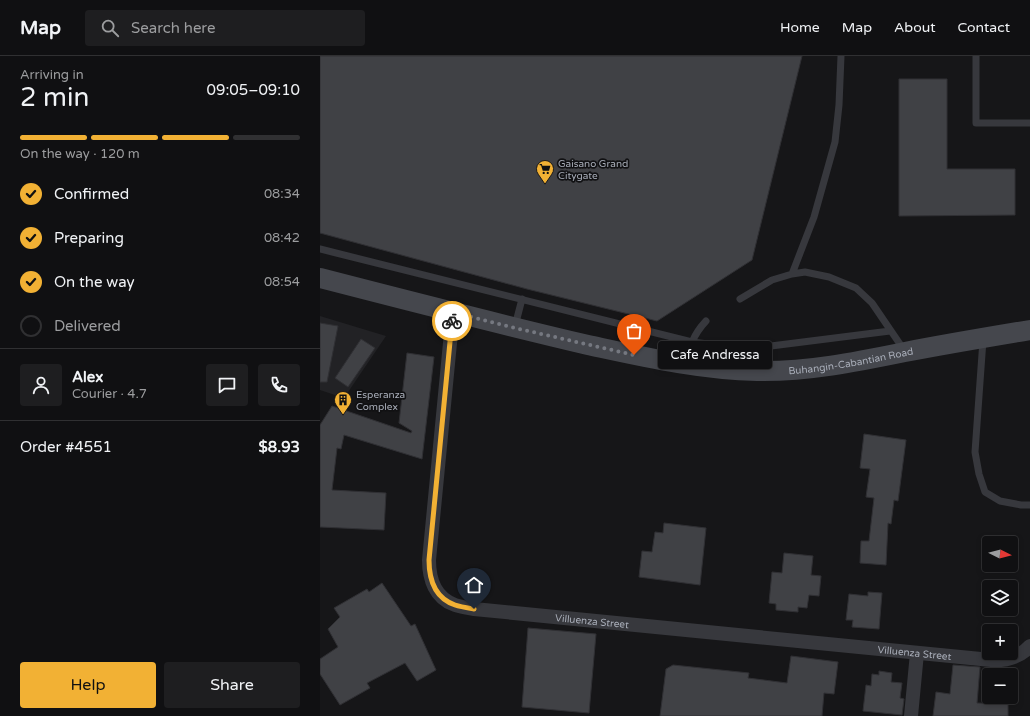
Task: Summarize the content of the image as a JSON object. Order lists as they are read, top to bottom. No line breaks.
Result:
{"streets":{"main road":["Buhangin-Cabantian Road"],"street":["Villuenza Street"]},"crossings":[["Buhangin-Cabantian Road","Villuenza Street"]],"places":{"supermarket":["Gaisano Grand Citygate"],"other":["Cafe Andressa"],"building":["Esperanza Complex"]},"north":"right","page":{"header":"Map","search":"Search here","nav":["Home","Map","About","Contact"],"heading":["2 min","Arriving in","09:05–09:10"],"panel":["Alex","Courier · 4.7","Order #4551","$8.93"],"bar":"On the way · 120 m","list":[["Confirmed","08:34"],["Preparing","08:42"],["On the way","08:54"],"Delivered"],"bubble":"Cafe Andressa","map_buttons":["+","−"],"buttons":["Help","Share"]}}
